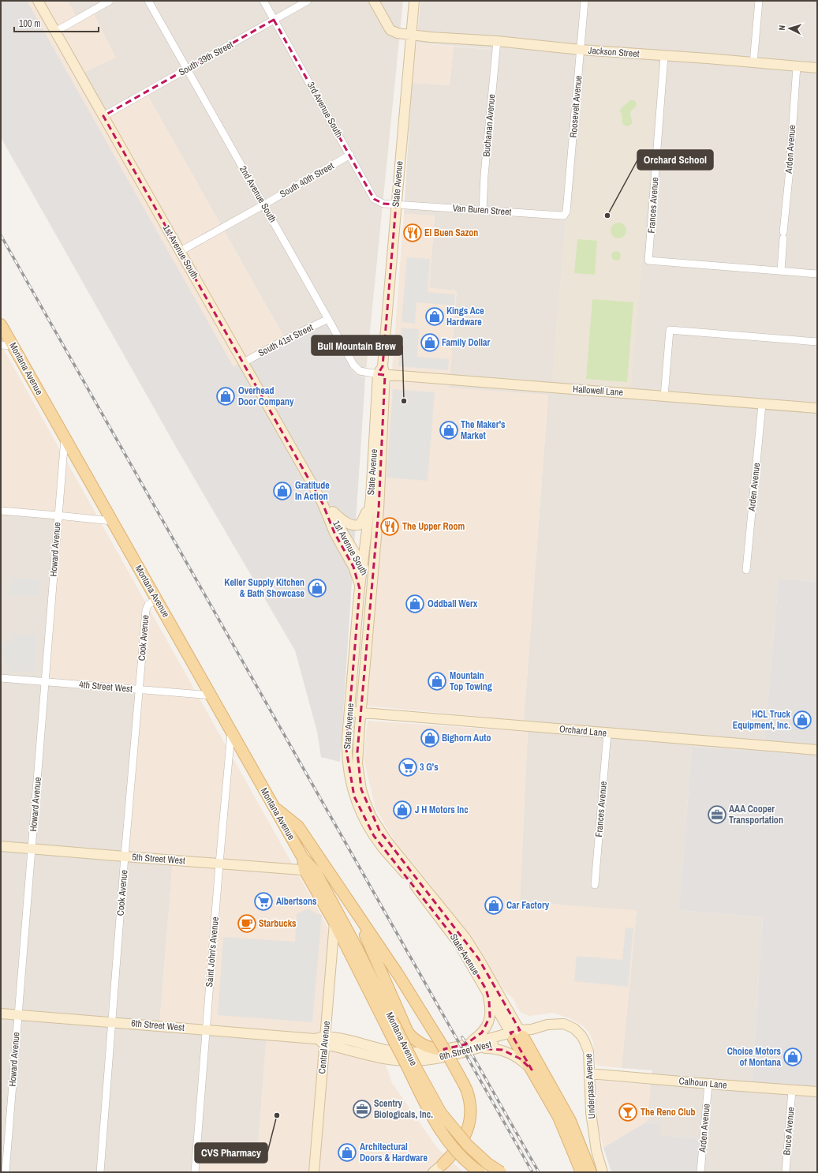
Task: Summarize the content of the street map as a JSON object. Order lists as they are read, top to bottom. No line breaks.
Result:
{"streets":{"main road":["Montana Avenue"],"street":["Jackson Street","South 39th Street","Roosevelt Avenue","3rd Avenue South","Buchanan Avenue","Arden Avenue","South 40th Street","State Avenue","2nd Avenue South","Frances Avenue","Van Buren Street","1st Avenue South","South 41st Street","Hallowell Lane","Howard Avenue","Cook Avenue","4th Street West","Orchard Lane","5th Street West","Saint John's Avenue","6th Street West","Central Avenue","Calhoun Lane","Underpass Avenue","Bruce Avenue"]},"crossings":[["Jackson Street","Roosevelt Avenue"],["Jackson Street","Buchanan Avenue"],["Jackson Street","Arden Avenue"],["Jackson Street","State Avenue"],["Jackson Street","Frances Avenue"],["South 39th Street","3rd Avenue South"],["South 39th Street","2nd Avenue South"],["South 39th Street","1st Avenue South"],["Roosevelt Avenue","Van Buren Street"],["3rd Avenue South","South 40th Street"],["3rd Avenue South","State Avenue"],["3rd Avenue South","Van Buren Street"],["Buchanan Avenue","Van Buren Street"],["Arden Avenue","Frances Avenue"],["Arden Avenue","Hallowell Lane"],["Arden Avenue","Calhoun Lane"],["South 40th Street","2nd Avenue South"],["South 40th Street","1st Avenue South"],["State Avenue","2nd Avenue South"],["State Avenue","Van Buren Street"],["State Avenue","1st Avenue South"],["State Avenue","Hallowell Lane"],["State Avenue","Orchard Lane"],["State Avenue","6th Street West"],["State Avenue","Underpass Avenue"],["2nd Avenue South","South 41st Street"],["2nd Avenue South","Hallowell Lane"],["Frances Avenue","Orchard Lane"],["1st Avenue South","South 41st Street"],["Montana Avenue","Howard Avenue"],["Montana Avenue","Cook Avenue"],["Montana Avenue","4th Street West"],["Montana Avenue","5th Street West"],["Montana Avenue","Saint John's Avenue"],["Montana Avenue","Central Avenue"],["Howard Avenue","4th Street West"],["Howard Avenue","5th Street West"],["Howard Avenue","6th Street West"],["Cook Avenue","4th Street West"],["Cook Avenue","5th Street West"],["Cook Avenue","6th Street West"],["5th Street West","Saint John's Avenue"],["Saint John's Avenue","6th Street West"],["6th Street West","Central Avenue"],["6th Street West","Underpass Avenue"],["Calhoun Lane","Underpass Avenue"],["Calhoun Lane","Bruce Avenue"]],"places":{"other":["Orchard School","Bull Mountain Brew","CVS Pharmacy"],"restaurant":["El Buen Sazon","The Upper Room"],"shop":["Kings Ace Hardware","Family Dollar","Overhead Door Company","The Maker's Market","Gratitude In Action","Keller Supply Kitchen & Bath Showcase","Oddball Werx","Mountain Top Towing","HCL Truck Equipment, Inc.","Bighorn Auto","J H Motors Inc","Car Factory","Choice Motors of Montana","Architectural Doors & Hardware"],"supermarket":["3 G's","Albertsons"],"office":["AAA Cooper Transportation","Scentry Biologicals, Inc."],"cafe":["Starbucks"],"bar":["The Reno Club"]},"scale_bar":"100 m","north":"left"}
